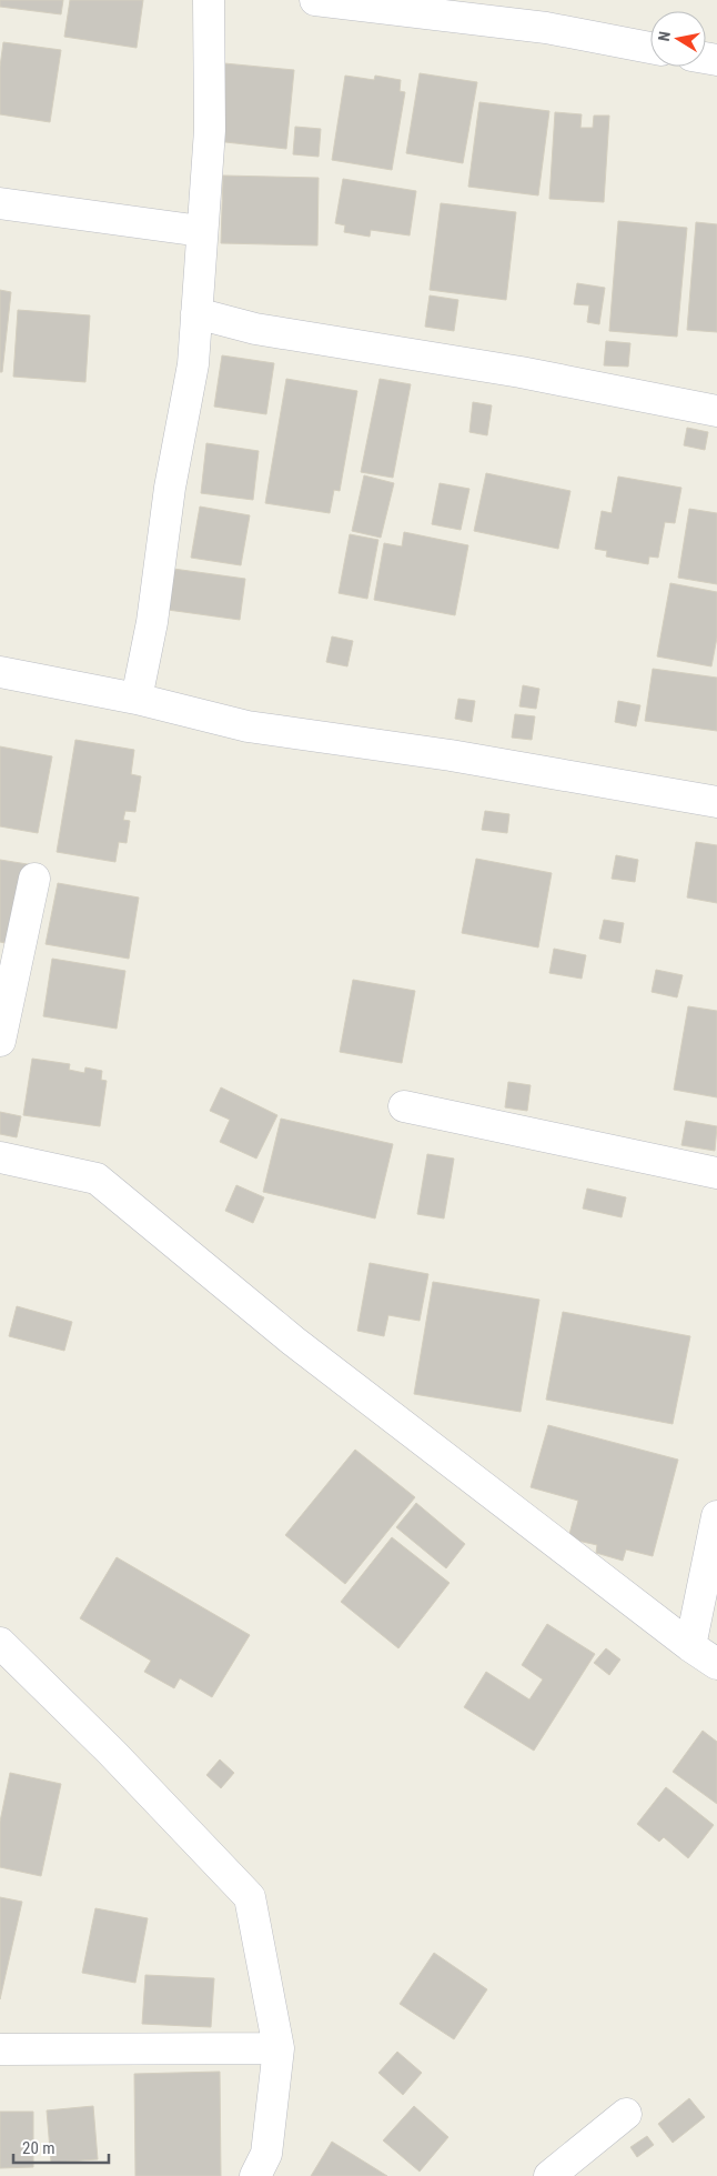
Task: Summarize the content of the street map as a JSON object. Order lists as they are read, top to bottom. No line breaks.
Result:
{"scale_bar":"20 m","north":"left"}
